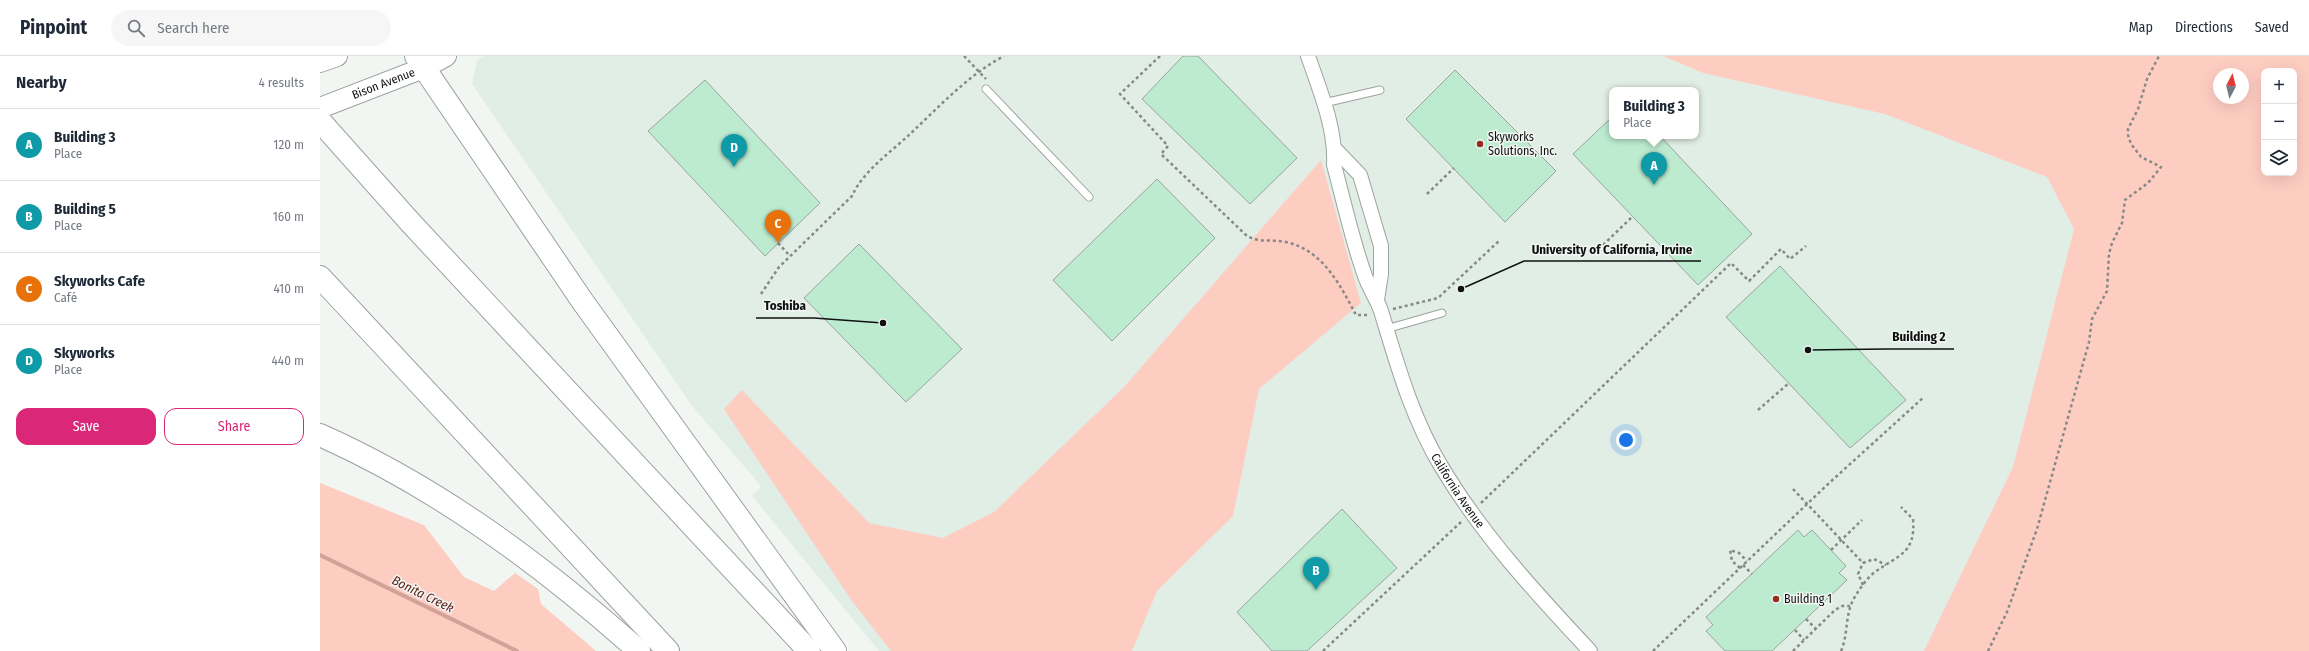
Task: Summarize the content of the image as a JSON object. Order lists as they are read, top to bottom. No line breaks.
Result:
{"streets":{"main road":["Bison Avenue"],"street":["California Avenue"]},"water":["Bonita Creek"],"places":["Skyworks Solutions, Inc.","University of California, Irvine","Toshiba","Building 2","Building 1"],"north":"top","page":{"header":"Pinpoint","search":"Search here","nav":["Map","Directions","Saved"],"heading":["Nearby","4 results"],"map_buttons":["+","−"],"popup":["Building 3","Place"],"list":[{"mark":"A","name":"Building 3","note":"Place","value":"120 m"},{"mark":"B","name":"Building 5","note":"Place","value":"160 m"},{"mark":"C","name":"Skyworks Cafe","note":"Café","value":"410 m"},{"mark":"D","name":"Skyworks","note":"Place","value":"440 m"}],"pins":["D","A","C","B"],"buttons":["Save","Share"]}}
